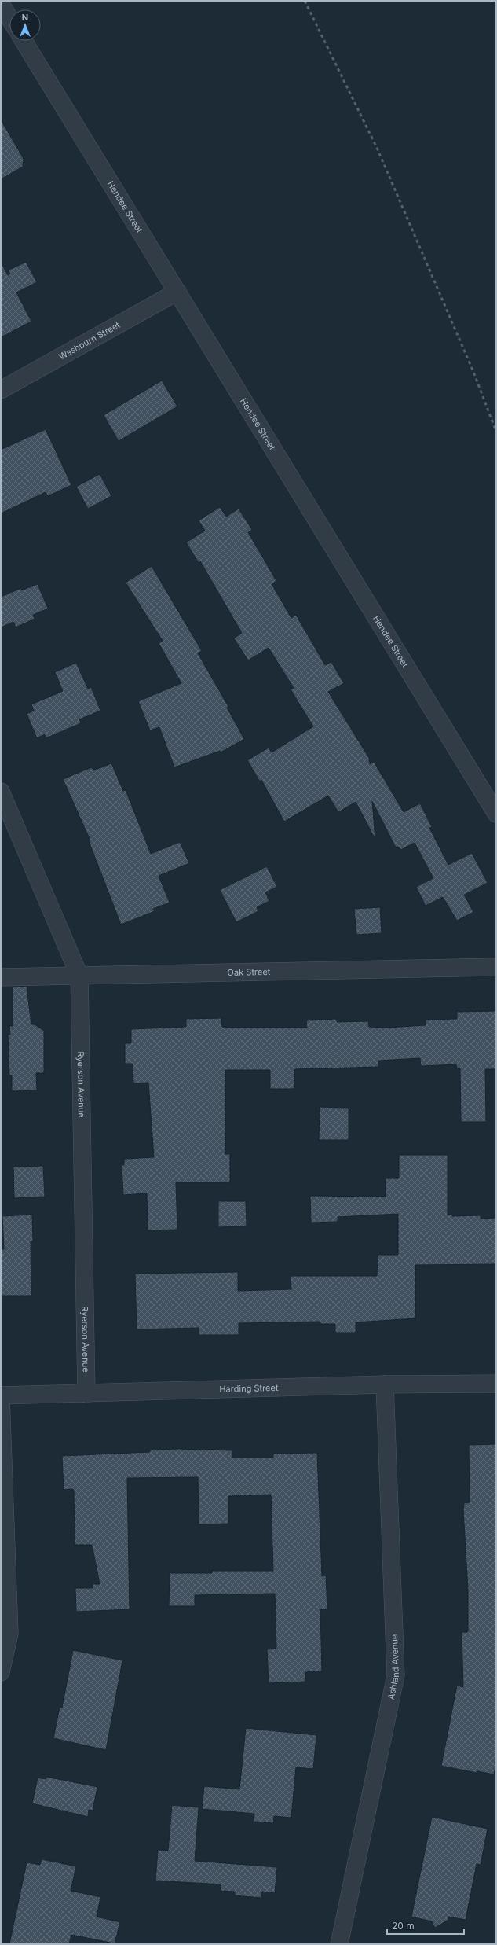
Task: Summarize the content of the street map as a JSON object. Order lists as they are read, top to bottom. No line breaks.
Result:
{"streets":{"street":["Hendee Street","Washburn Street","Oak Street","Ryerson Avenue","Harding Street","Ashland Avenue"]},"crossings":[["Hendee Street","Washburn Street"],["Oak Street","Ryerson Avenue"],["Ryerson Avenue","Harding Street"],["Harding Street","Ashland Avenue"]],"scale_bar":"20 m","north":"top"}
